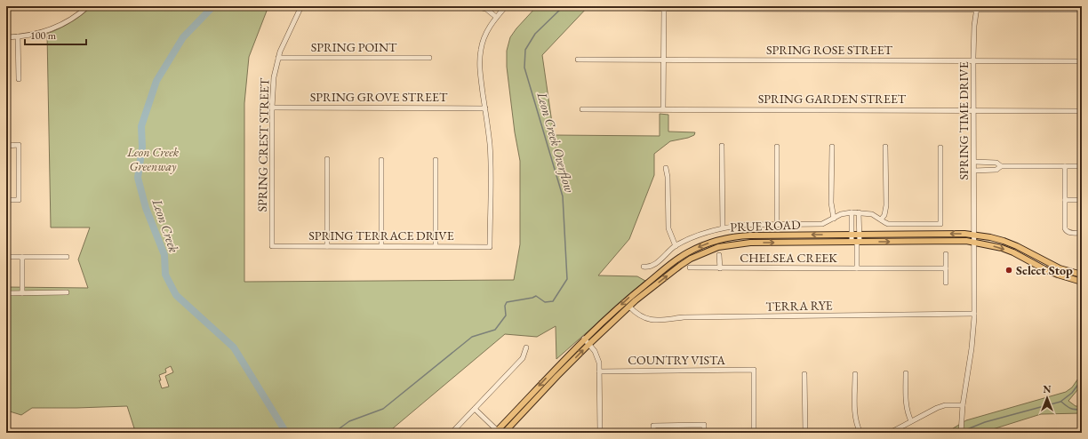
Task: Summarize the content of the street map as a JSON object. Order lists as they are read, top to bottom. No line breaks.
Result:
{"streets":{"main road":["PRUE ROAD"],"street":["SPRING POINT","SPRING ROSE STREET","SPRING GROVE STREET","SPRING GARDEN STREET","SPRING TIME DRIVE","SPRING CREST STREET","SPRING TERRACE DRIVE","CHELSEA CREEK","TERRA RYE","COUNTRY VISTA"]},"crossings":[["SPRING POINT","SPRING CREST STREET"],["SPRING ROSE STREET","SPRING TIME DRIVE"],["SPRING GROVE STREET","SPRING CREST STREET"],["SPRING GROVE STREET","SPRING TERRACE DRIVE"],["SPRING GARDEN STREET","SPRING TIME DRIVE"],["SPRING TIME DRIVE","PRUE ROAD"],["SPRING TIME DRIVE","TERRA RYE"],["SPRING CREST STREET","SPRING TERRACE DRIVE"],["PRUE ROAD","TERRA RYE"]],"water":["Leon Creek Overflow","Leon Creek"],"parks":["Leon Creek Greenway"],"places":["Select Stop"],"scale_bar":"100 m","north":"top"}
